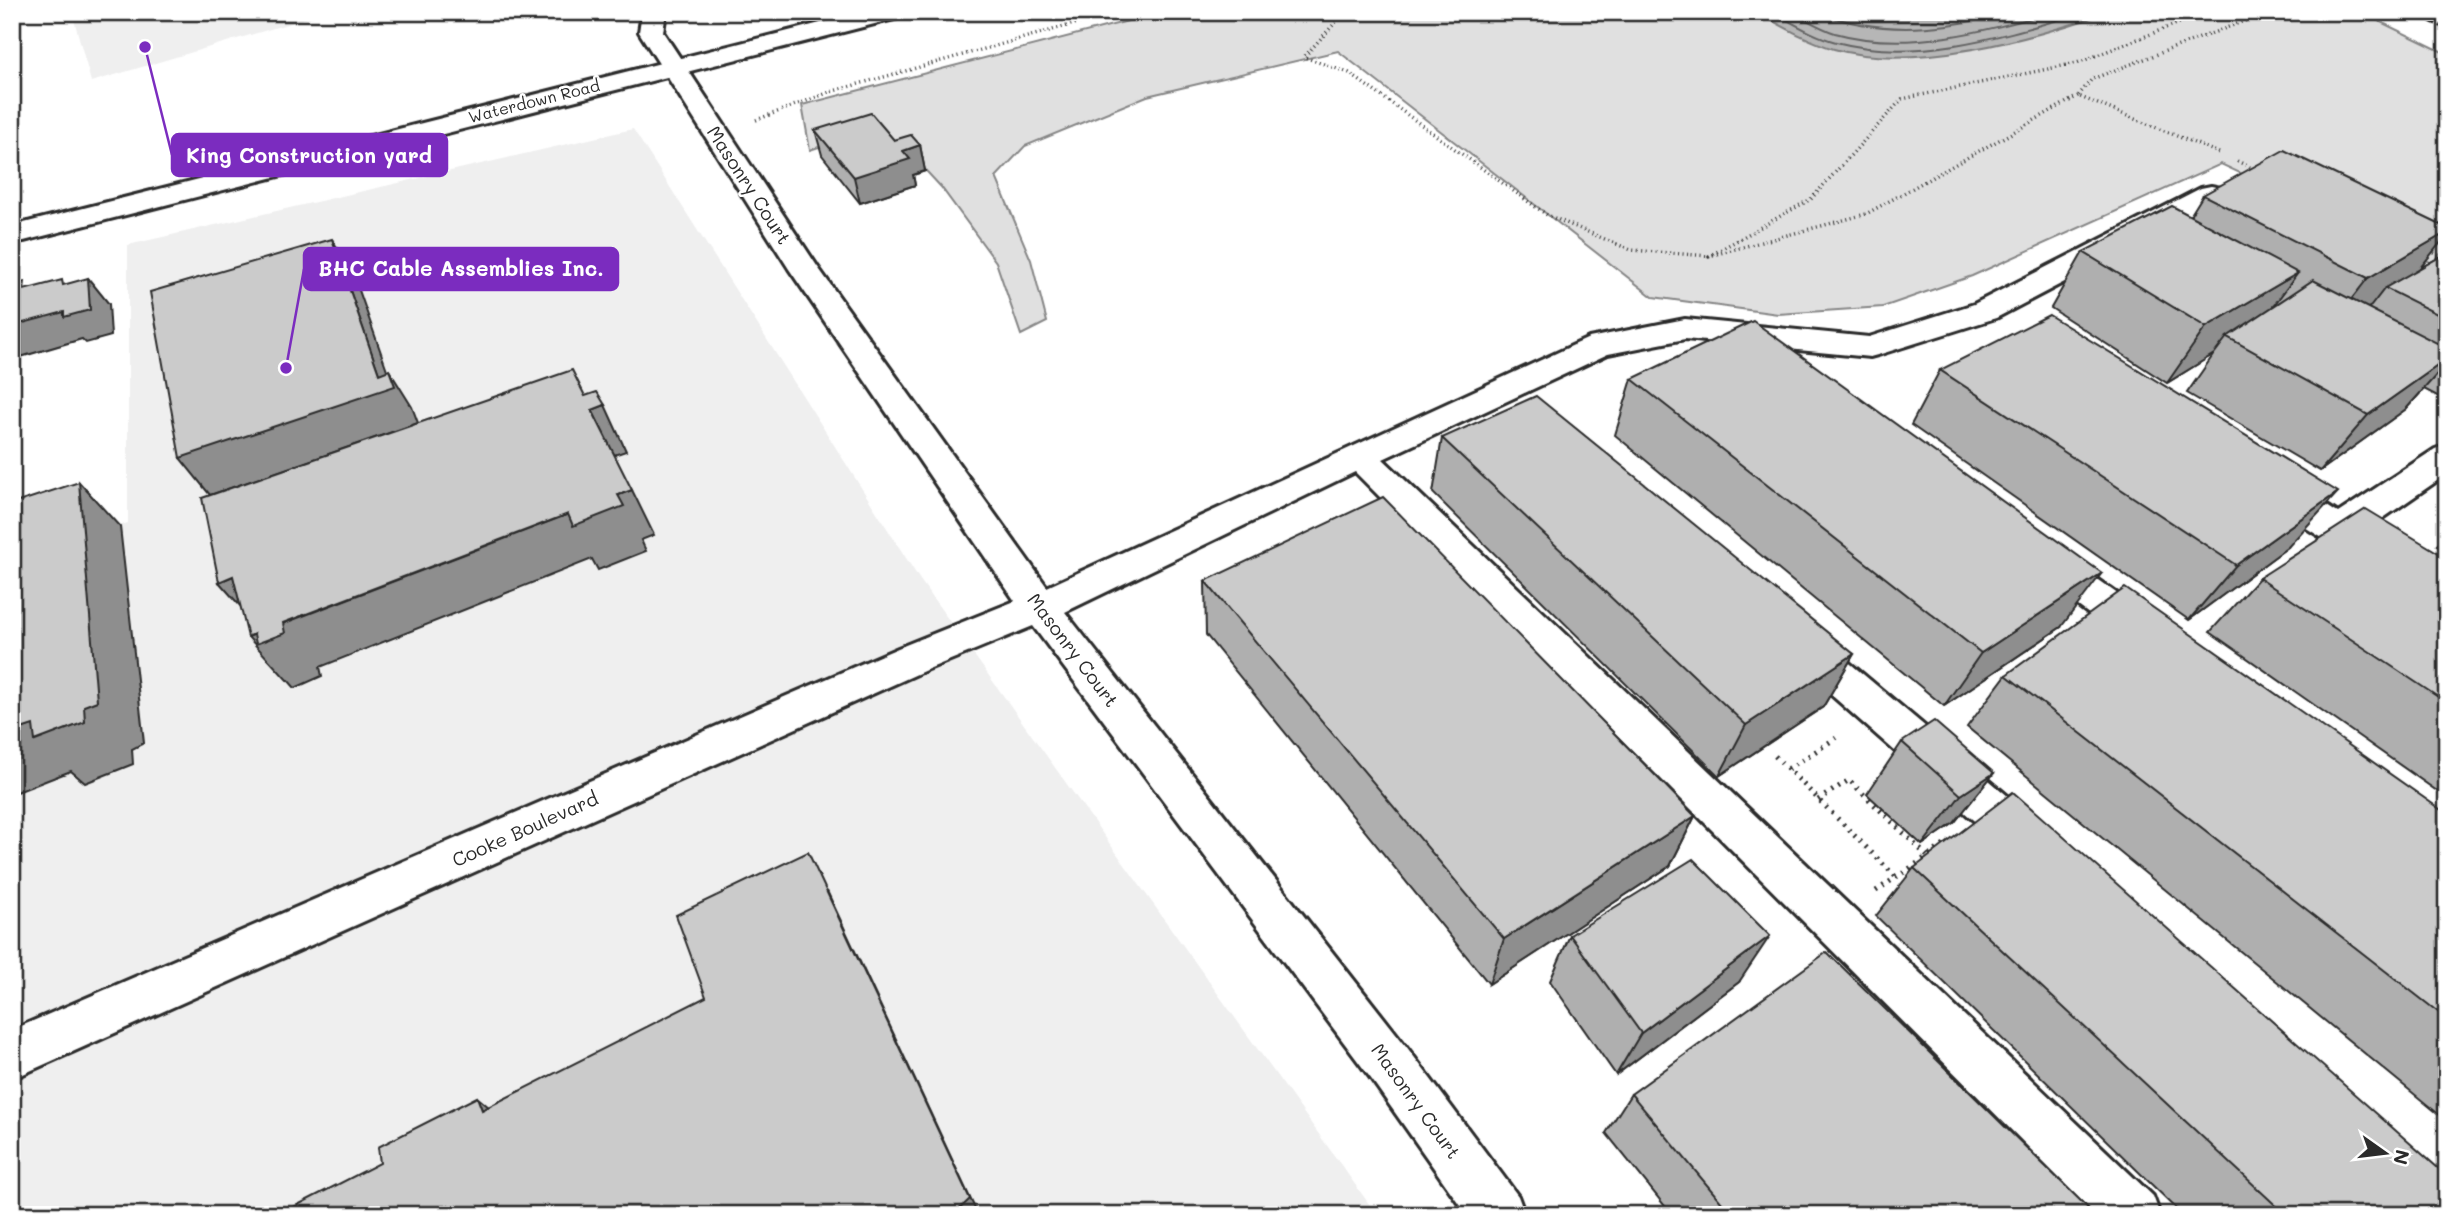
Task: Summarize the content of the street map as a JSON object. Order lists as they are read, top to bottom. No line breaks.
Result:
{"streets":{"street":["Waterdown Road","Masonry Court","Cooke Boulevard"]},"crossings":[["Waterdown Road","Masonry Court"],["Masonry Court","Cooke Boulevard"]],"places":["King Construction yard","BHC Cable Assemblies Inc."],"north":"right"}
